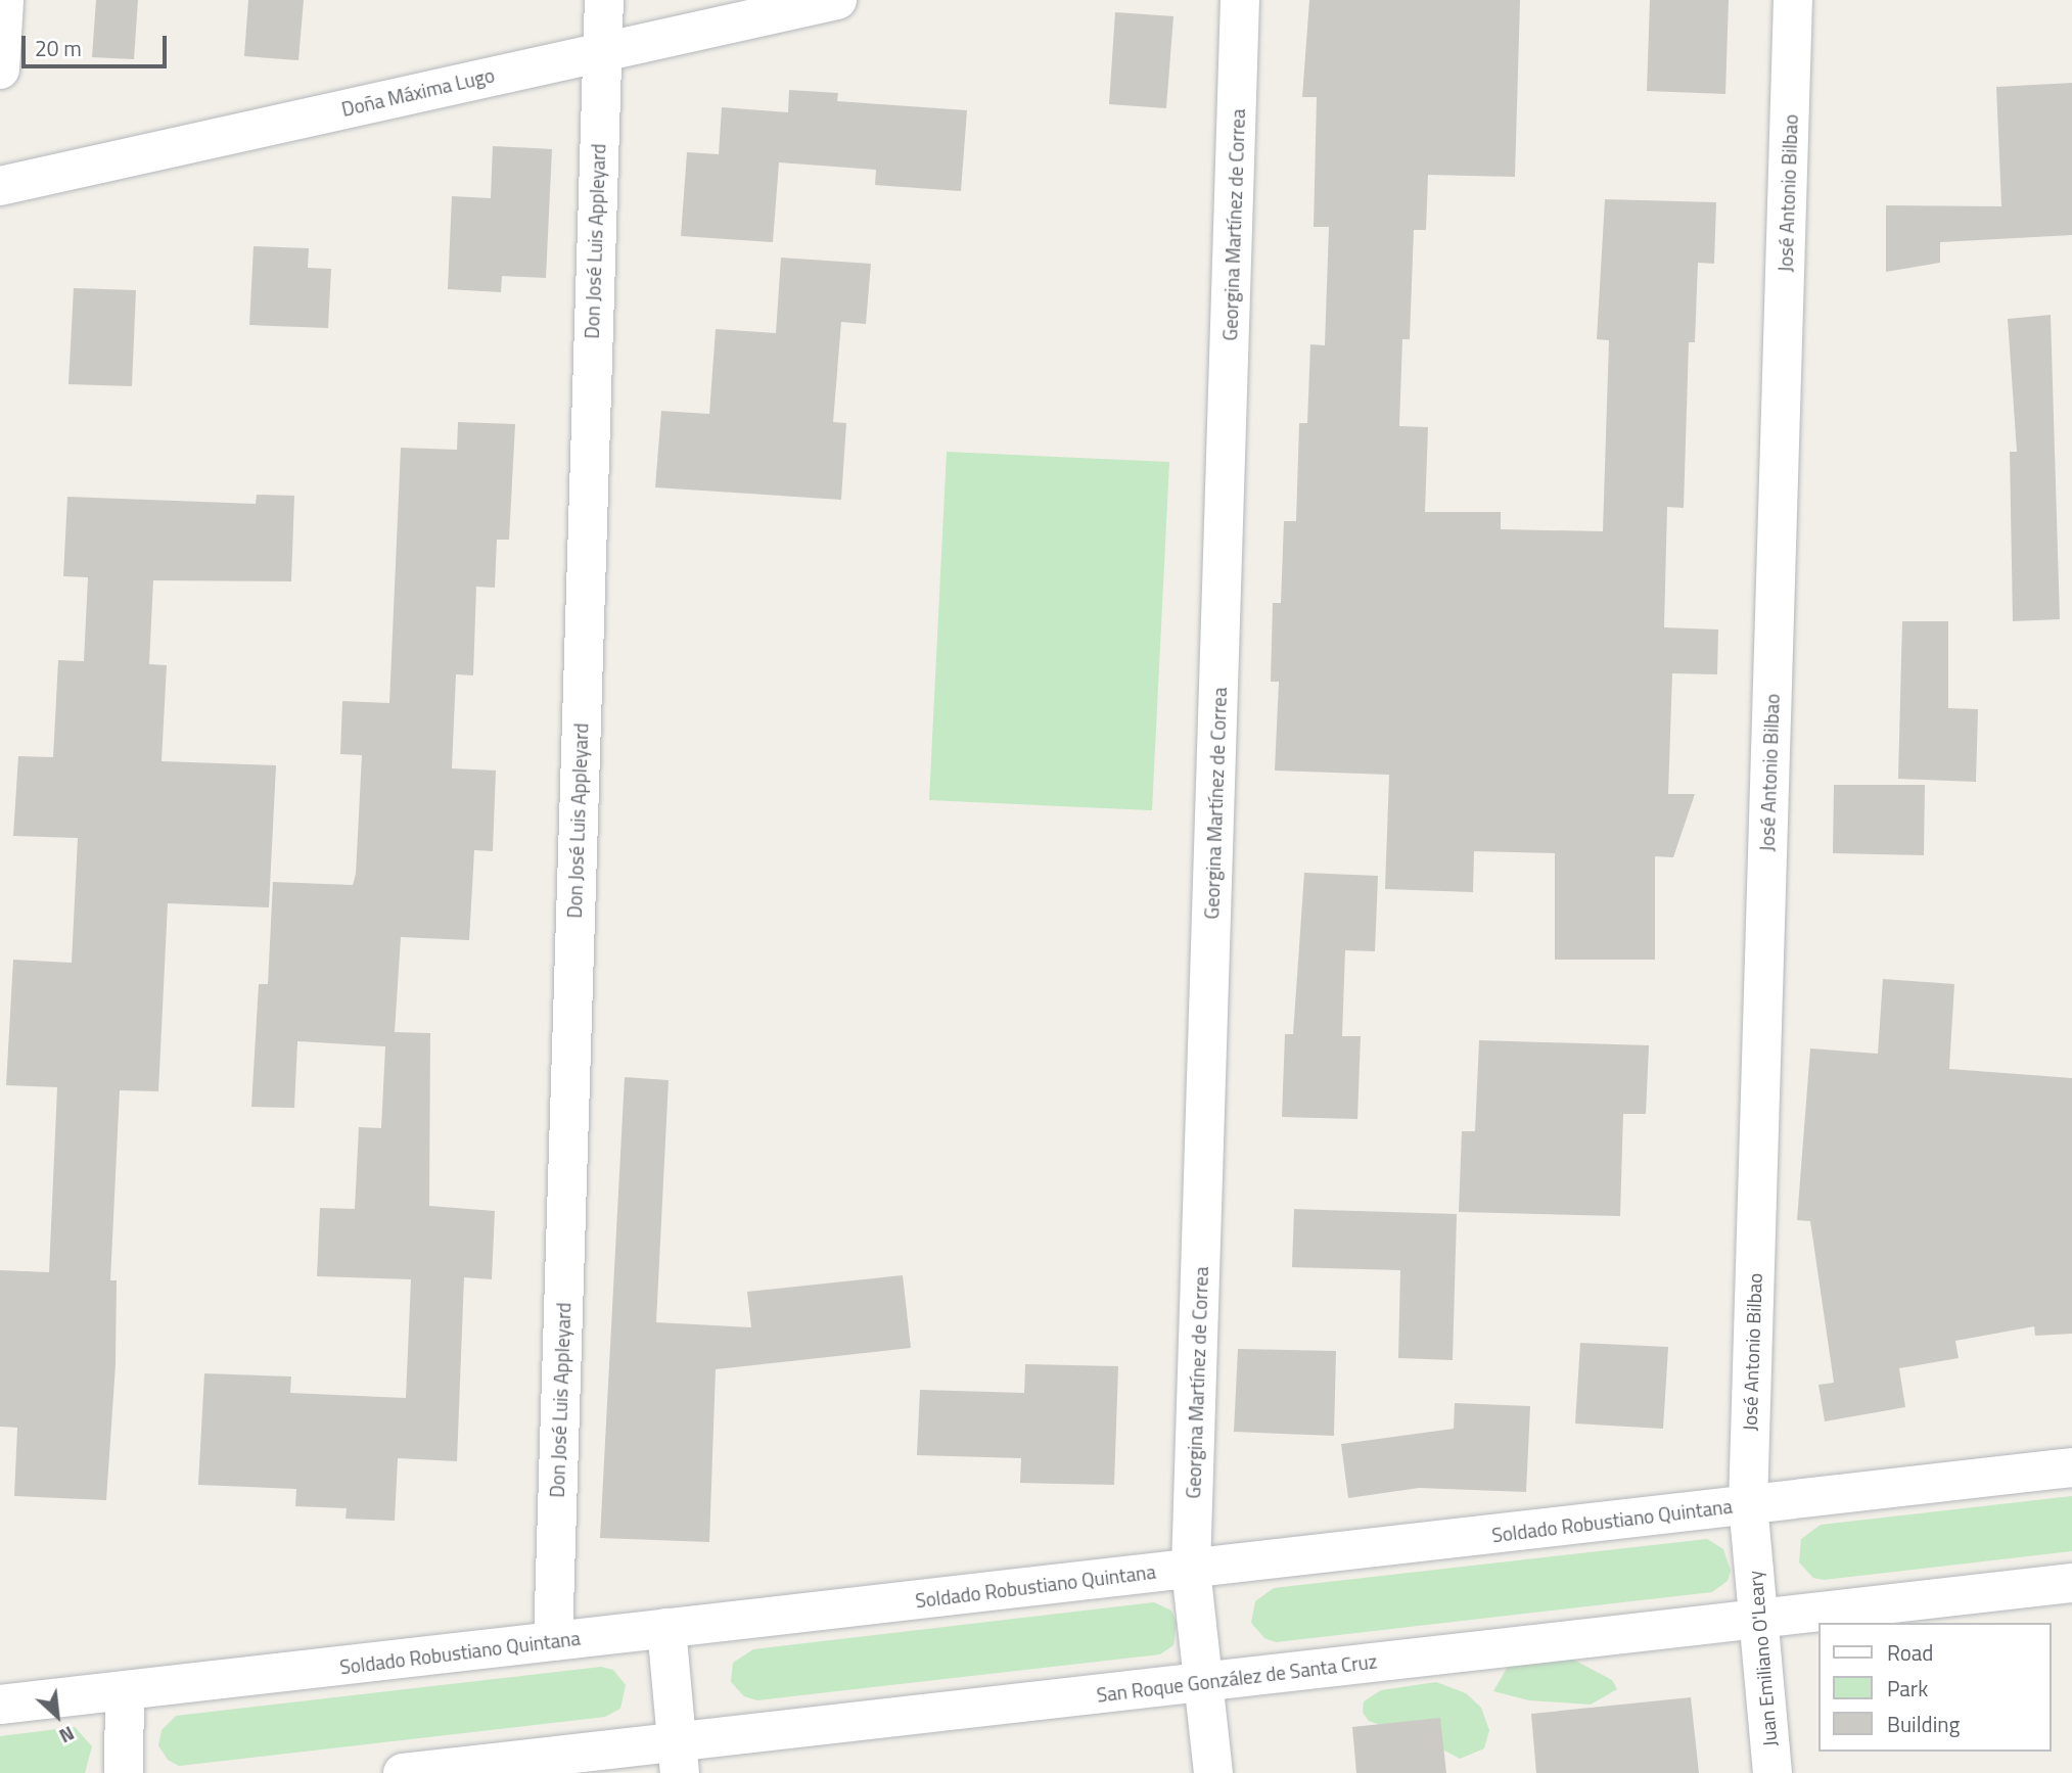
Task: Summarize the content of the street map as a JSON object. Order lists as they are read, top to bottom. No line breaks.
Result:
{"streets":{"street":["Doña Máxima Lugo","José Antonio Bilbao","Georgina Martínez de Correa","Don José Luis Appleyard","Soldado Robustiano Quintana","Juan Emiliano O'Leary","San Roque González de Santa Cruz"]},"crossings":[["Doña Máxima Lugo","Don José Luis Appleyard"],["José Antonio Bilbao","Soldado Robustiano Quintana"],["José Antonio Bilbao","Juan Emiliano O'Leary"],["Georgina Martínez de Correa","Soldado Robustiano Quintana"],["Georgina Martínez de Correa","San Roque González de Santa Cruz"],["Don José Luis Appleyard","Soldado Robustiano Quintana"],["Juan Emiliano O'Leary","San Roque González de Santa Cruz"]],"legend":["Road","Park","Building"],"scale_bar":"20 m","north":"bottom right"}
